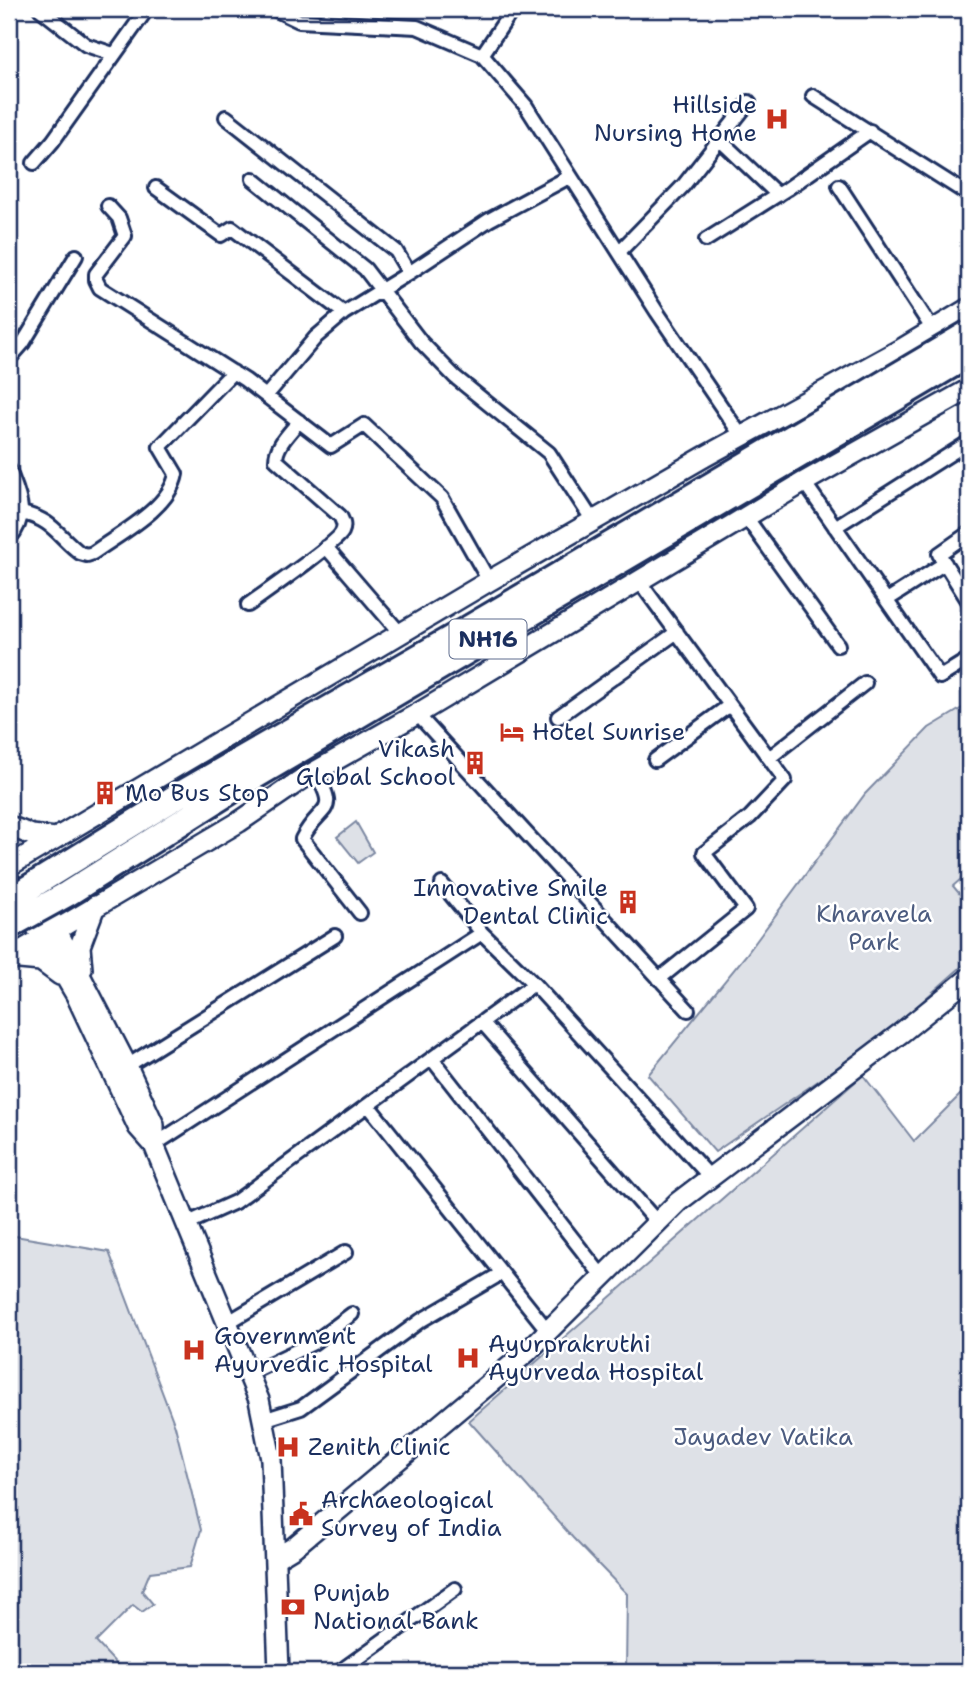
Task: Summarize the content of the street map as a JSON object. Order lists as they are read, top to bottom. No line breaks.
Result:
{"streets":{"highway":["NH16"]},"parks":["Kharavela Park","Jayadev Vatika"],"places":{"hospital":["Hillside Nursing Home","Government Ayurvedic Hospital","Ayurprakruthi Ayurveda Hospital","Zenith Clinic"],"hotel":["Hotel Sunrise"],"building":["Vikash Global School","Mo Bus Stop","Innovative Smile Dental Clinic"],"public building":["Archaeological Survey of India"],"bank":["Punjab National Bank"]}}
